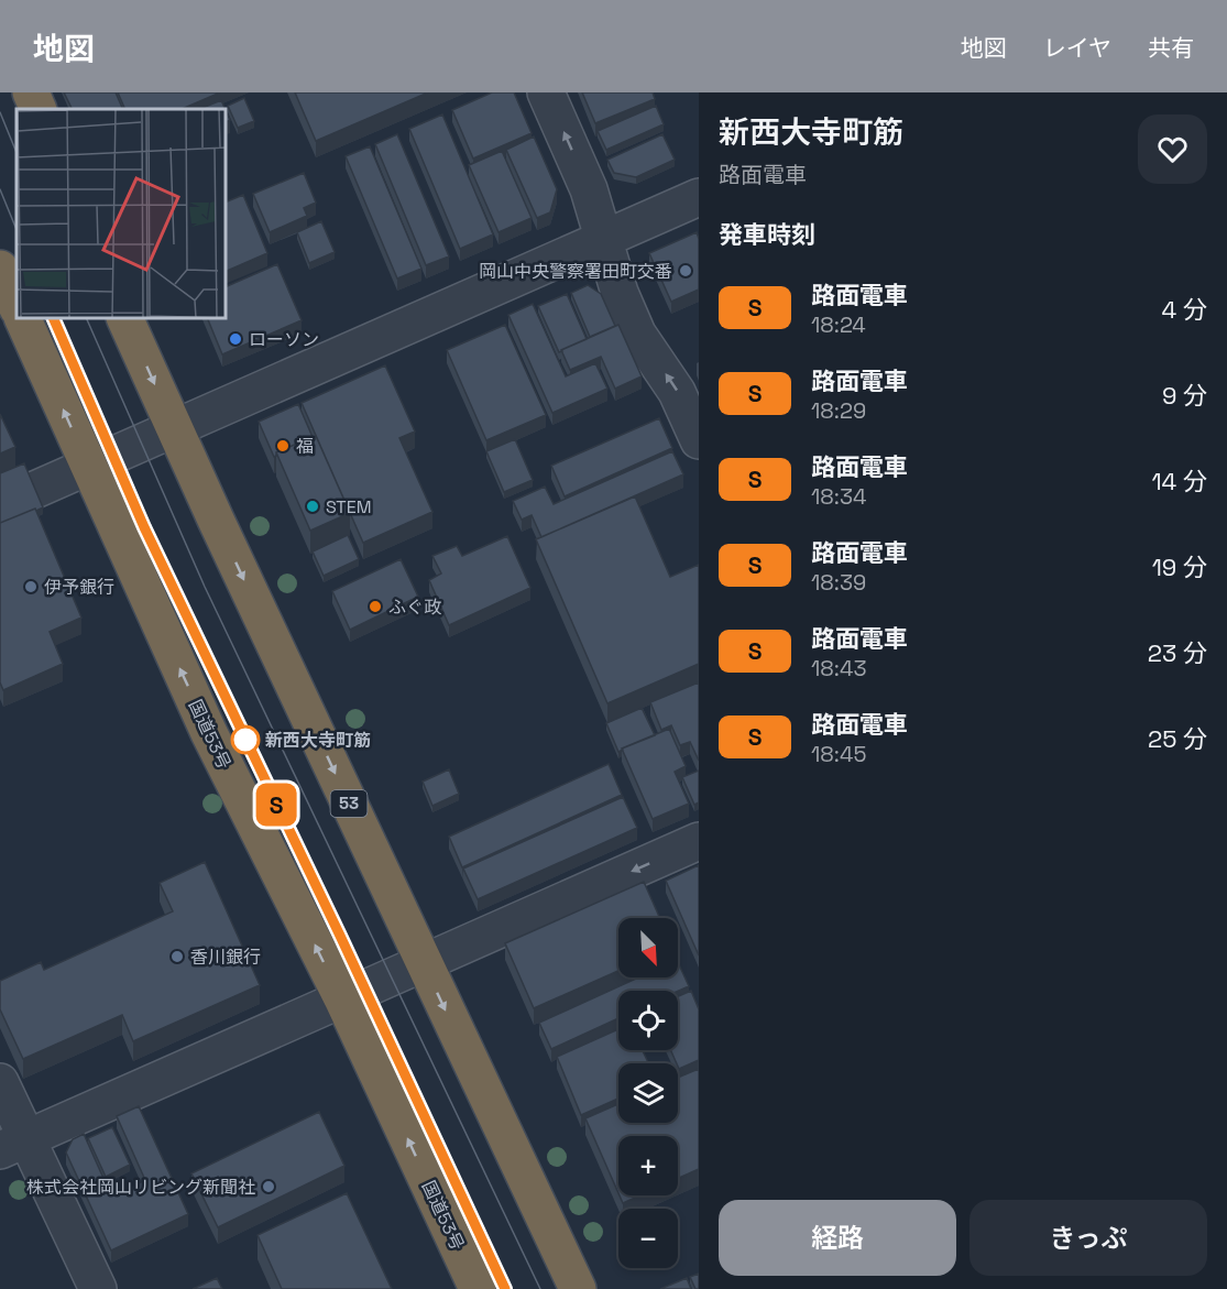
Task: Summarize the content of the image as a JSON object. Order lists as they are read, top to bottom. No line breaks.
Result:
{"streets":{"highway":["国道53号","53"]},"places":["岡山中央警察署田町交番","ローソン","福","STEM","伊予銀行","ふぐ政","新西大寺町筋","香川銀行","株式会社岡山リビング新聞社"],"lines":["tram line S"],"north":"bottom right","page":{"header":"地図","nav":["地図","レイヤ","共有"],"on_map":"S","heading":[["新西大寺町筋","路面電車"],"発車時刻"],"list":[{"mark":"S","name":"路面電車","note":"18:24","value":"4 分"},{"mark":"S","name":"路面電車","note":"18:29","value":"9 分"},{"mark":"S","name":"路面電車","note":"18:34","value":"14 分"},{"mark":"S","name":"路面電車","note":"18:39","value":"19 分"},{"mark":"S","name":"路面電車","note":"18:43","value":"23 分"},{"mark":"S","name":"路面電車","note":"18:45","value":"25 分"}],"map_buttons":["+","−"],"buttons":["経路","きっぷ"]}}
